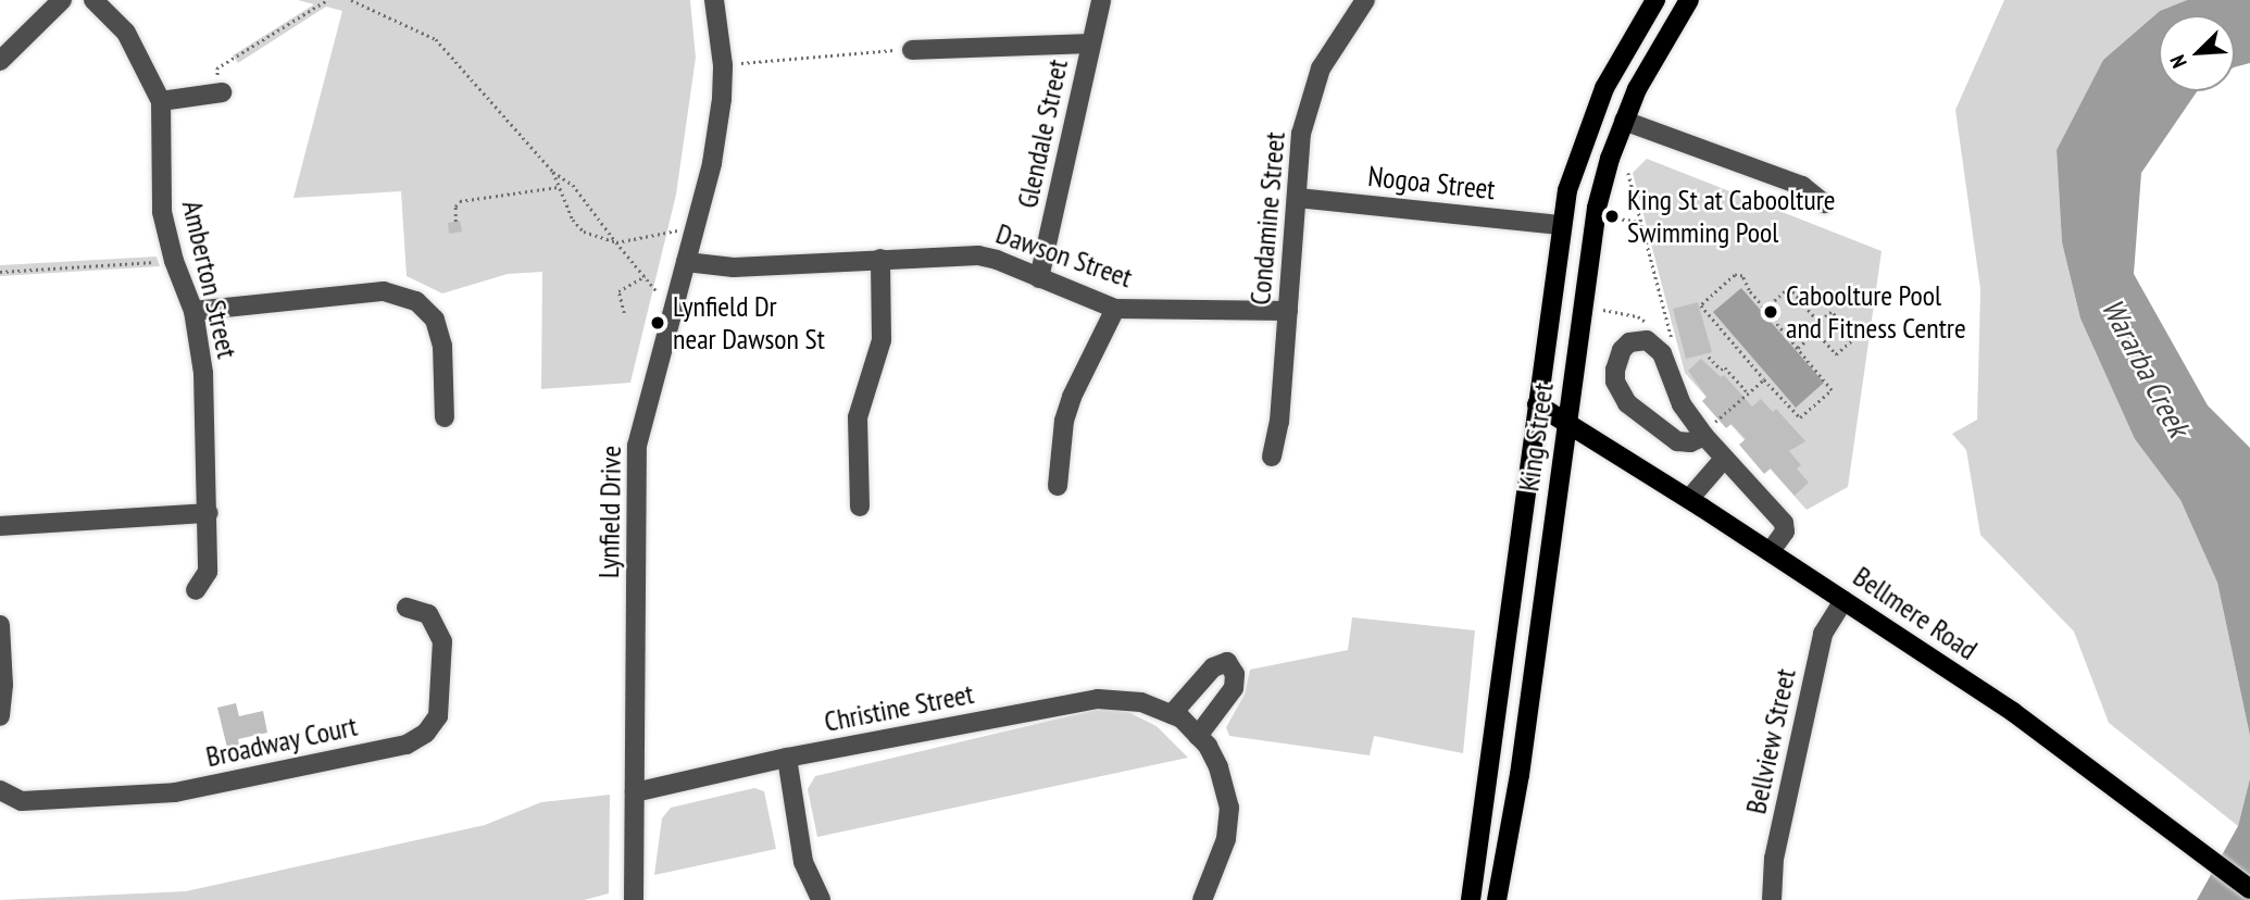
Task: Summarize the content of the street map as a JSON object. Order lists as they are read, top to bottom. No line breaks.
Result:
{"streets":{"main road":["King Street","Bellmere Road"],"street":["Glendale Street","Nogoa Street","Condamine Street","Dawson Street","Amberton Street","Lynfield Drive","Christine Street","Broadway Court","Bellview Street"]},"crossings":[["Glendale Street","Dawson Street"],["Nogoa Street","Condamine Street"],["Nogoa Street","King Street"],["Condamine Street","Dawson Street"],["Dawson Street","Lynfield Drive"],["King Street","Bellmere Road"],["Lynfield Drive","Christine Street"],["Bellmere Road","Bellview Street"]],"water":["Wararba Creek"],"places":["King St at Caboolture Swimming Pool","Caboolture Pool and Fitness Centre","Lynfield Dr near Dawson St"],"north":"bottom left"}
